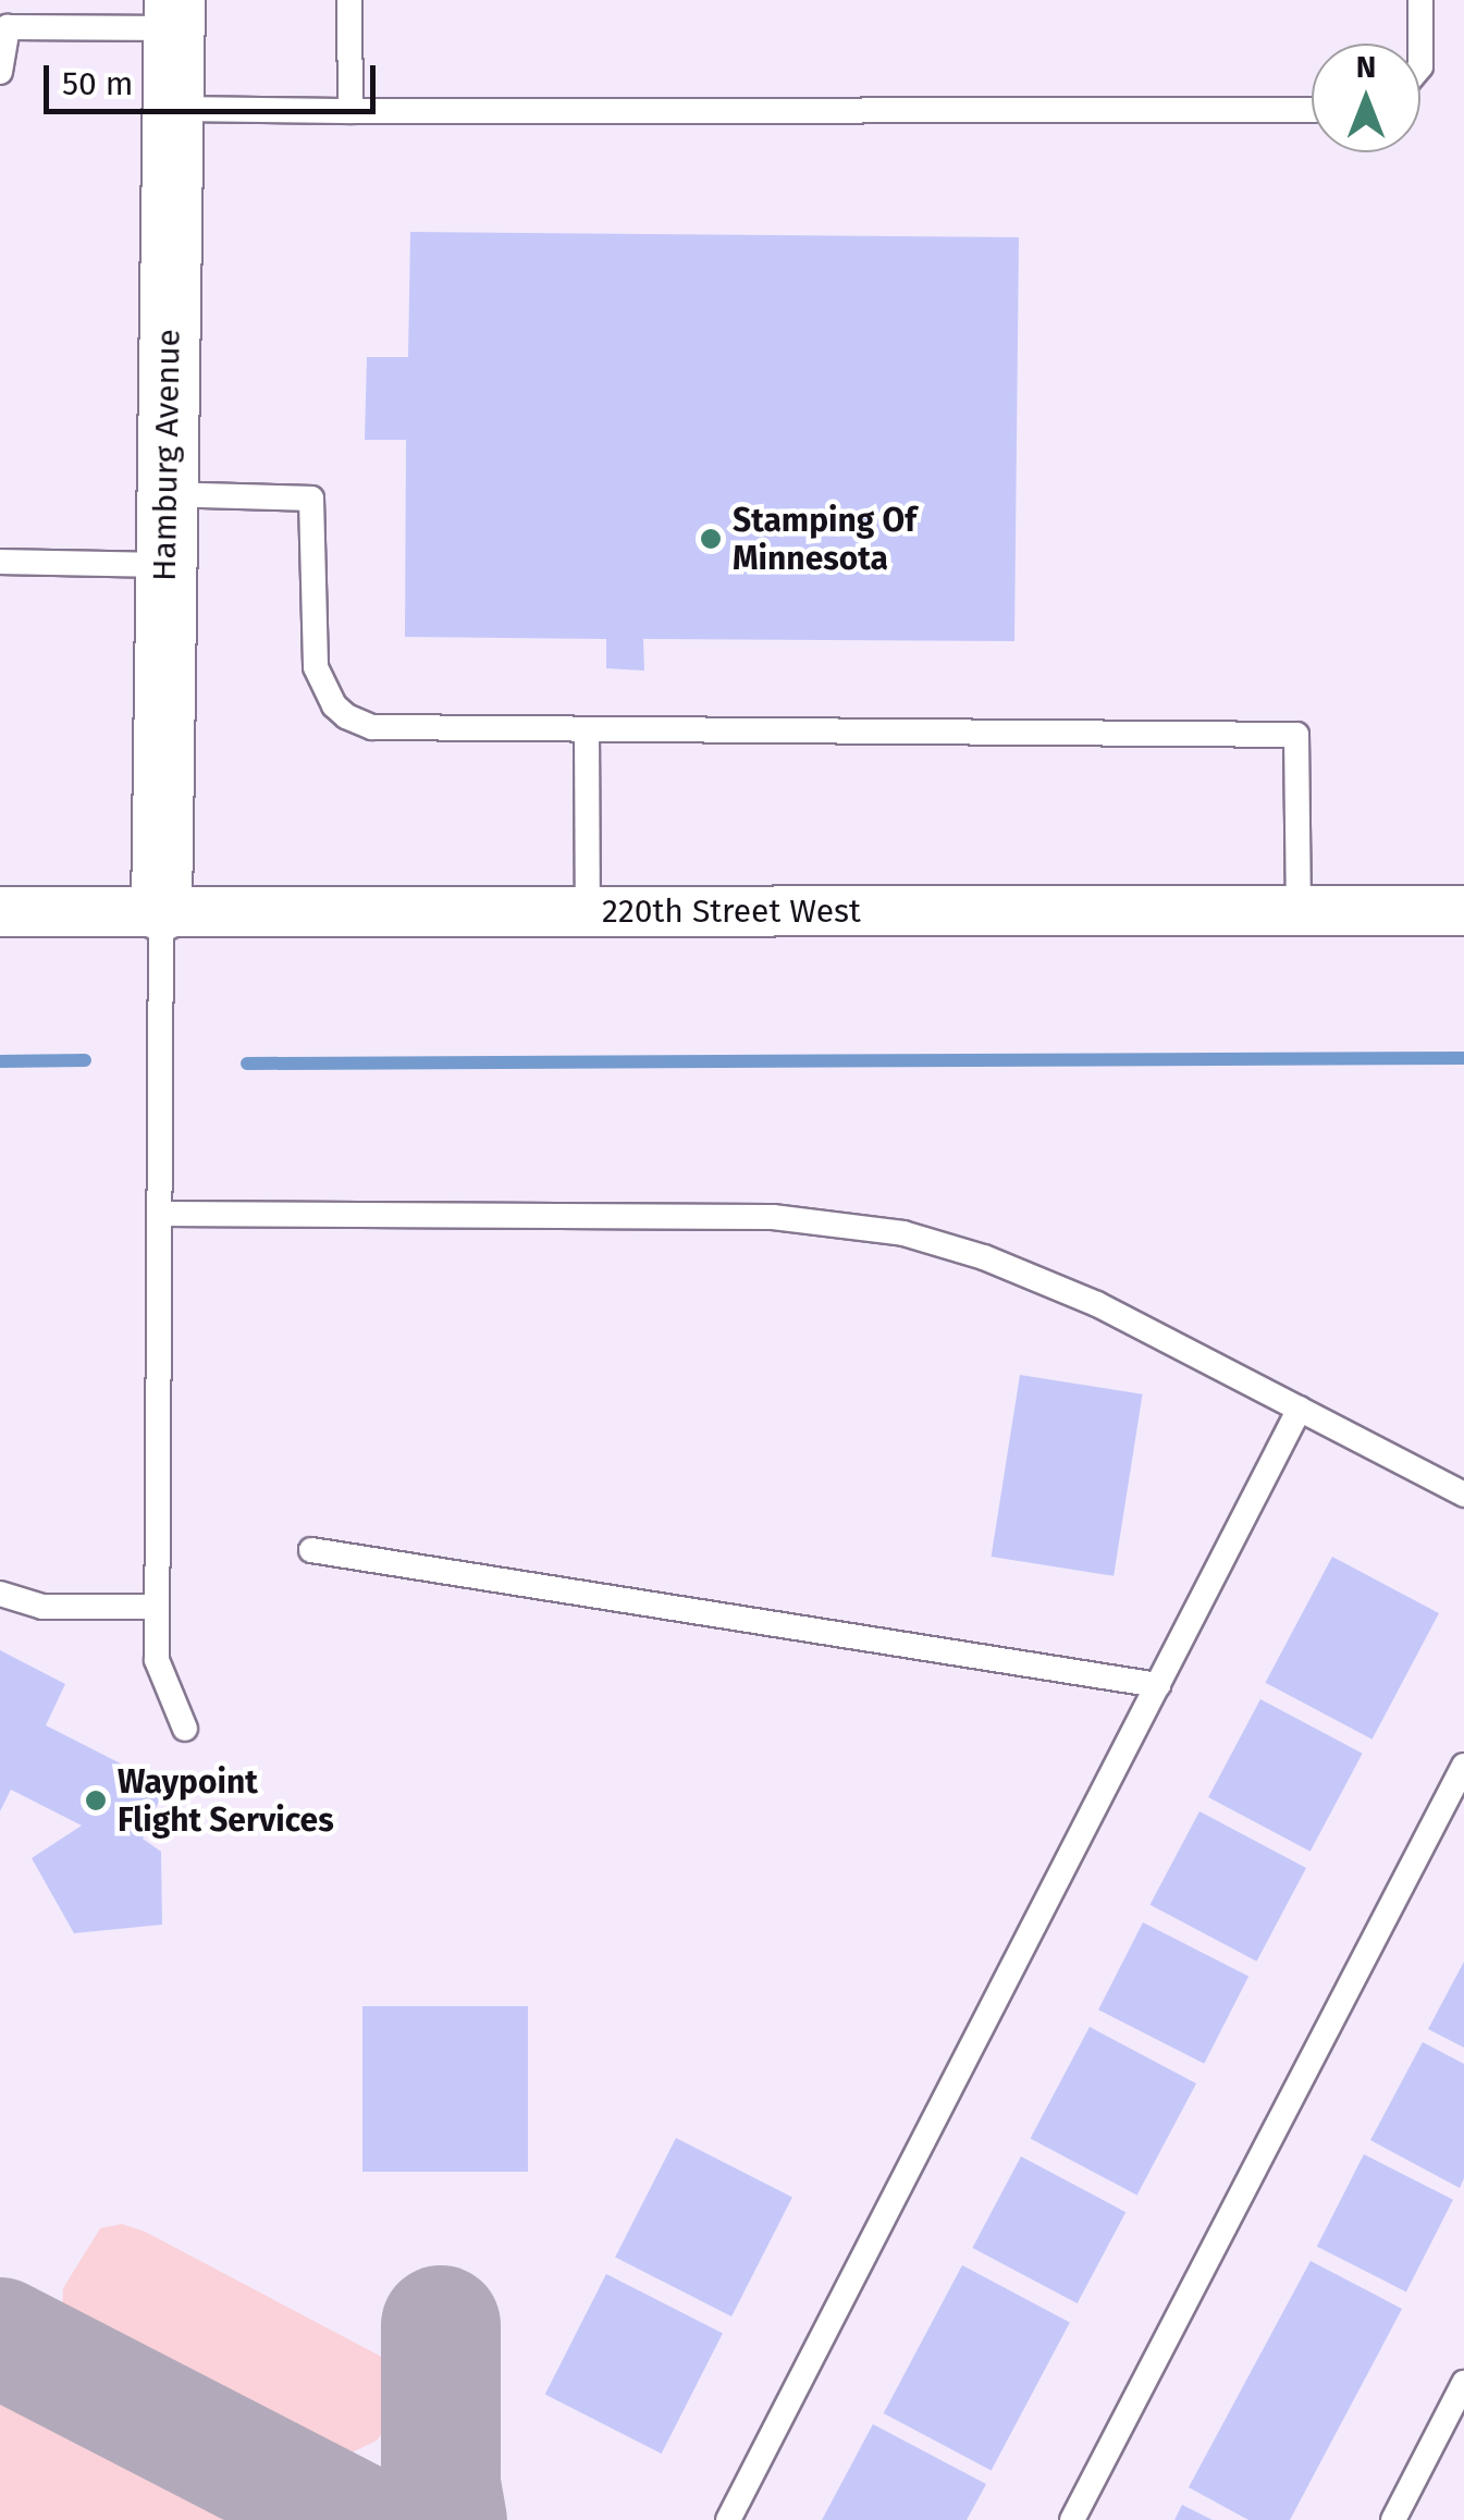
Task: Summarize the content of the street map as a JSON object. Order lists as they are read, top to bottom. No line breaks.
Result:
{"streets":{"street":["Hamburg Avenue","220th Street West"]},"crossings":[["Hamburg Avenue","220th Street West"]],"places":["Stamping Of Minnesota","Waypoint Flight Services"],"scale_bar":"50 m","north":"top"}
